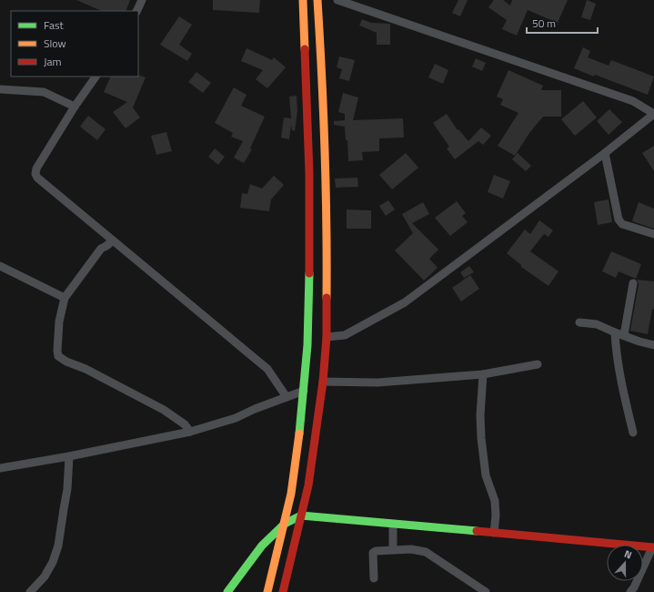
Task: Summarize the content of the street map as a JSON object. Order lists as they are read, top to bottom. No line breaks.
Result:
{"legend":["Fast","Slow","Jam"],"scale_bar":"50 m","north":"top"}
